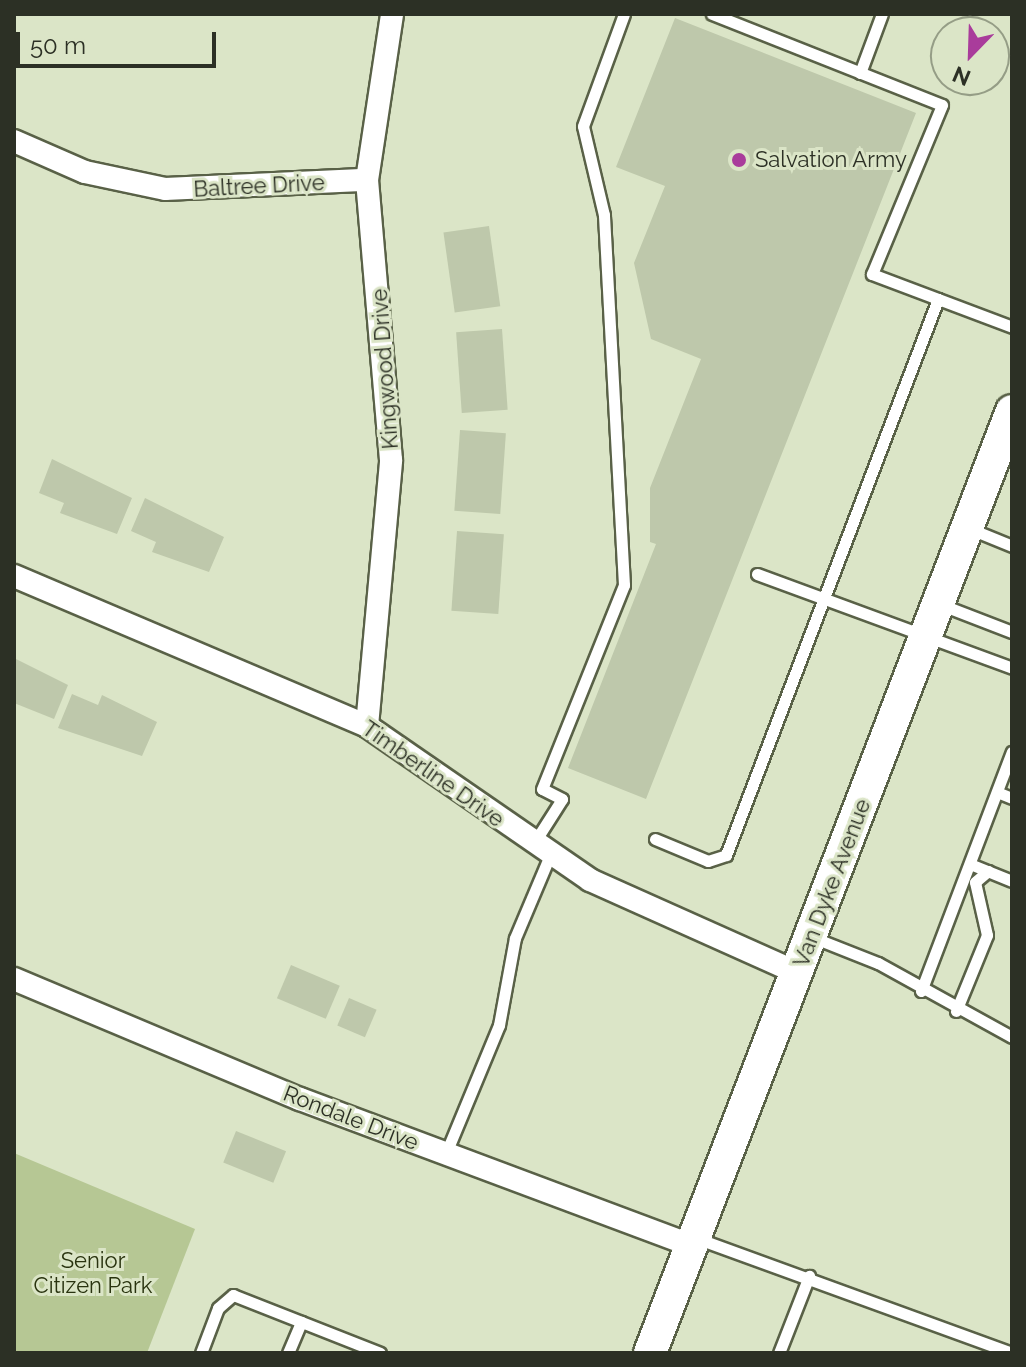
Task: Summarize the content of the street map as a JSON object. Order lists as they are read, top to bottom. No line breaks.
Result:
{"streets":{"main road":["Van Dyke Avenue"],"street":["Baltree Drive","Kingwood Drive","Timberline Drive","Rondale Drive"]},"crossings":[["Baltree Drive","Kingwood Drive"],["Kingwood Drive","Timberline Drive"],["Timberline Drive","Van Dyke Avenue"],["Van Dyke Avenue","Rondale Drive"]],"parks":["Senior Citizen Park"],"places":["Salvation Army"],"scale_bar":"50 m","north":"bottom left"}
